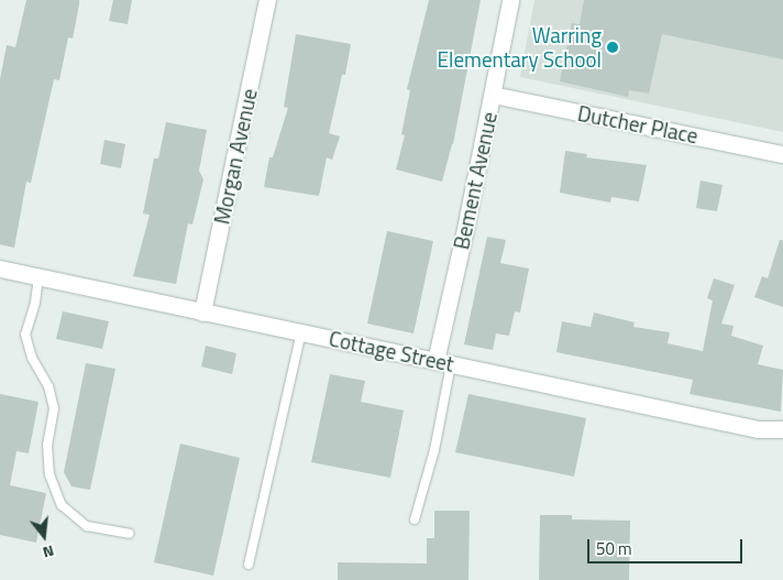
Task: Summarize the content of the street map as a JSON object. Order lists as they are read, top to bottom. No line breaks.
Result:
{"streets":{"street":["Dutcher Place","Morgan Avenue","Bement Avenue","Cottage Street"]},"crossings":[["Dutcher Place","Bement Avenue"],["Morgan Avenue","Cottage Street"],["Bement Avenue","Cottage Street"]],"places":["Warring Elementary School"],"scale_bar":"50 m","north":"bottom"}
